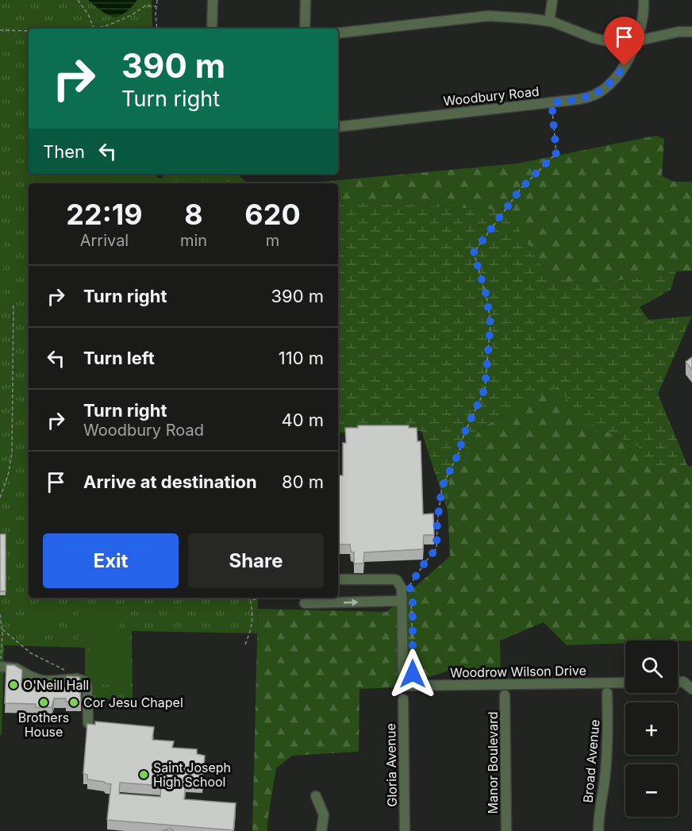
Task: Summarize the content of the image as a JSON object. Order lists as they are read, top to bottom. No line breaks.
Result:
{"streets":{"street":["Woodbury Road","Woodrow Wilson Drive","Broad Avenue","Manor Boulevard","Gloria Avenue"]},"places":["O'Neill Hall","Brothers House","Cor Jesu Chapel","Saint Joseph High School"],"page":{"turn":["390 m","Turn right"],"then":"Then","eta":["22:19","Arrival","8","min","620","m"],"list":[{"name":"Turn right","value":"390 m"},{"name":"Turn left","value":"110 m"},{"name":"Turn right","note":"Woodbury Road","value":"40 m"},{"name":"Arrive at destination","value":"80 m"}],"buttons":["Exit","Share"],"map_buttons":["+","−"]}}
